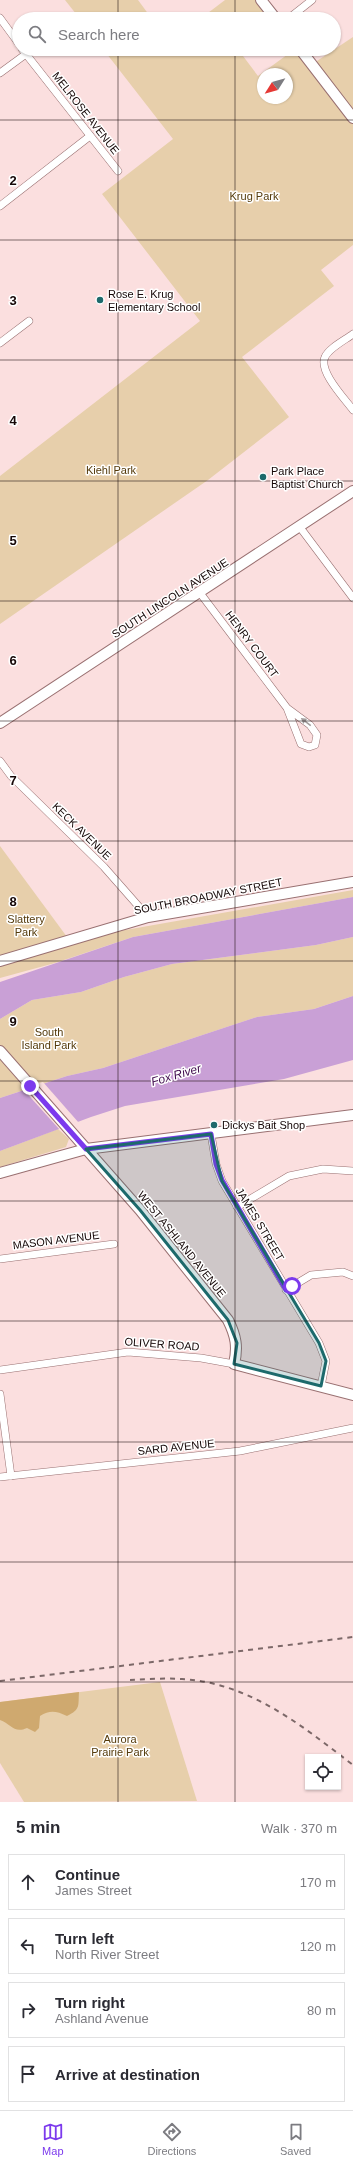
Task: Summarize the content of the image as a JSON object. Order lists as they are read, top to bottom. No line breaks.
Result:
{"streets":{"street":["MELROSE AVENUE","SOUTH LINCOLN AVENUE","HENRY COURT","KECK AVENUE","SOUTH BROADWAY STREET","JAMES STREET","MASON AVENUE","WEST ASHLAND AVENUE","OLIVER ROAD","SARD AVENUE"]},"crossings":[["SOUTH LINCOLN AVENUE","HENRY COURT"],["KECK AVENUE","SOUTH BROADWAY STREET"],["JAMES STREET","OLIVER ROAD"],["WEST ASHLAND AVENUE","OLIVER ROAD"]],"water":["Fox River"],"parks":["Krug Park","Kiehl Park","Slattery Park","South Island Park","Aurora Prairie Park"],"places":["Rose E. Krug Elementary School","Park Place Baptist Church","Dickys Bait Shop"],"north":"bottom left","page":{"search":"Search here","heading":["5 min","Walk · 370 m"],"list":[["Continue","James Street","170 m"],["Turn left","North River Street","120 m"],["Turn right","Ashland Avenue","80 m"],"Arrive at destination"],"nav":["Map","Directions","Saved"]},"grid":{"rows":["2","3","4","5","6","7","8","9"]}}
